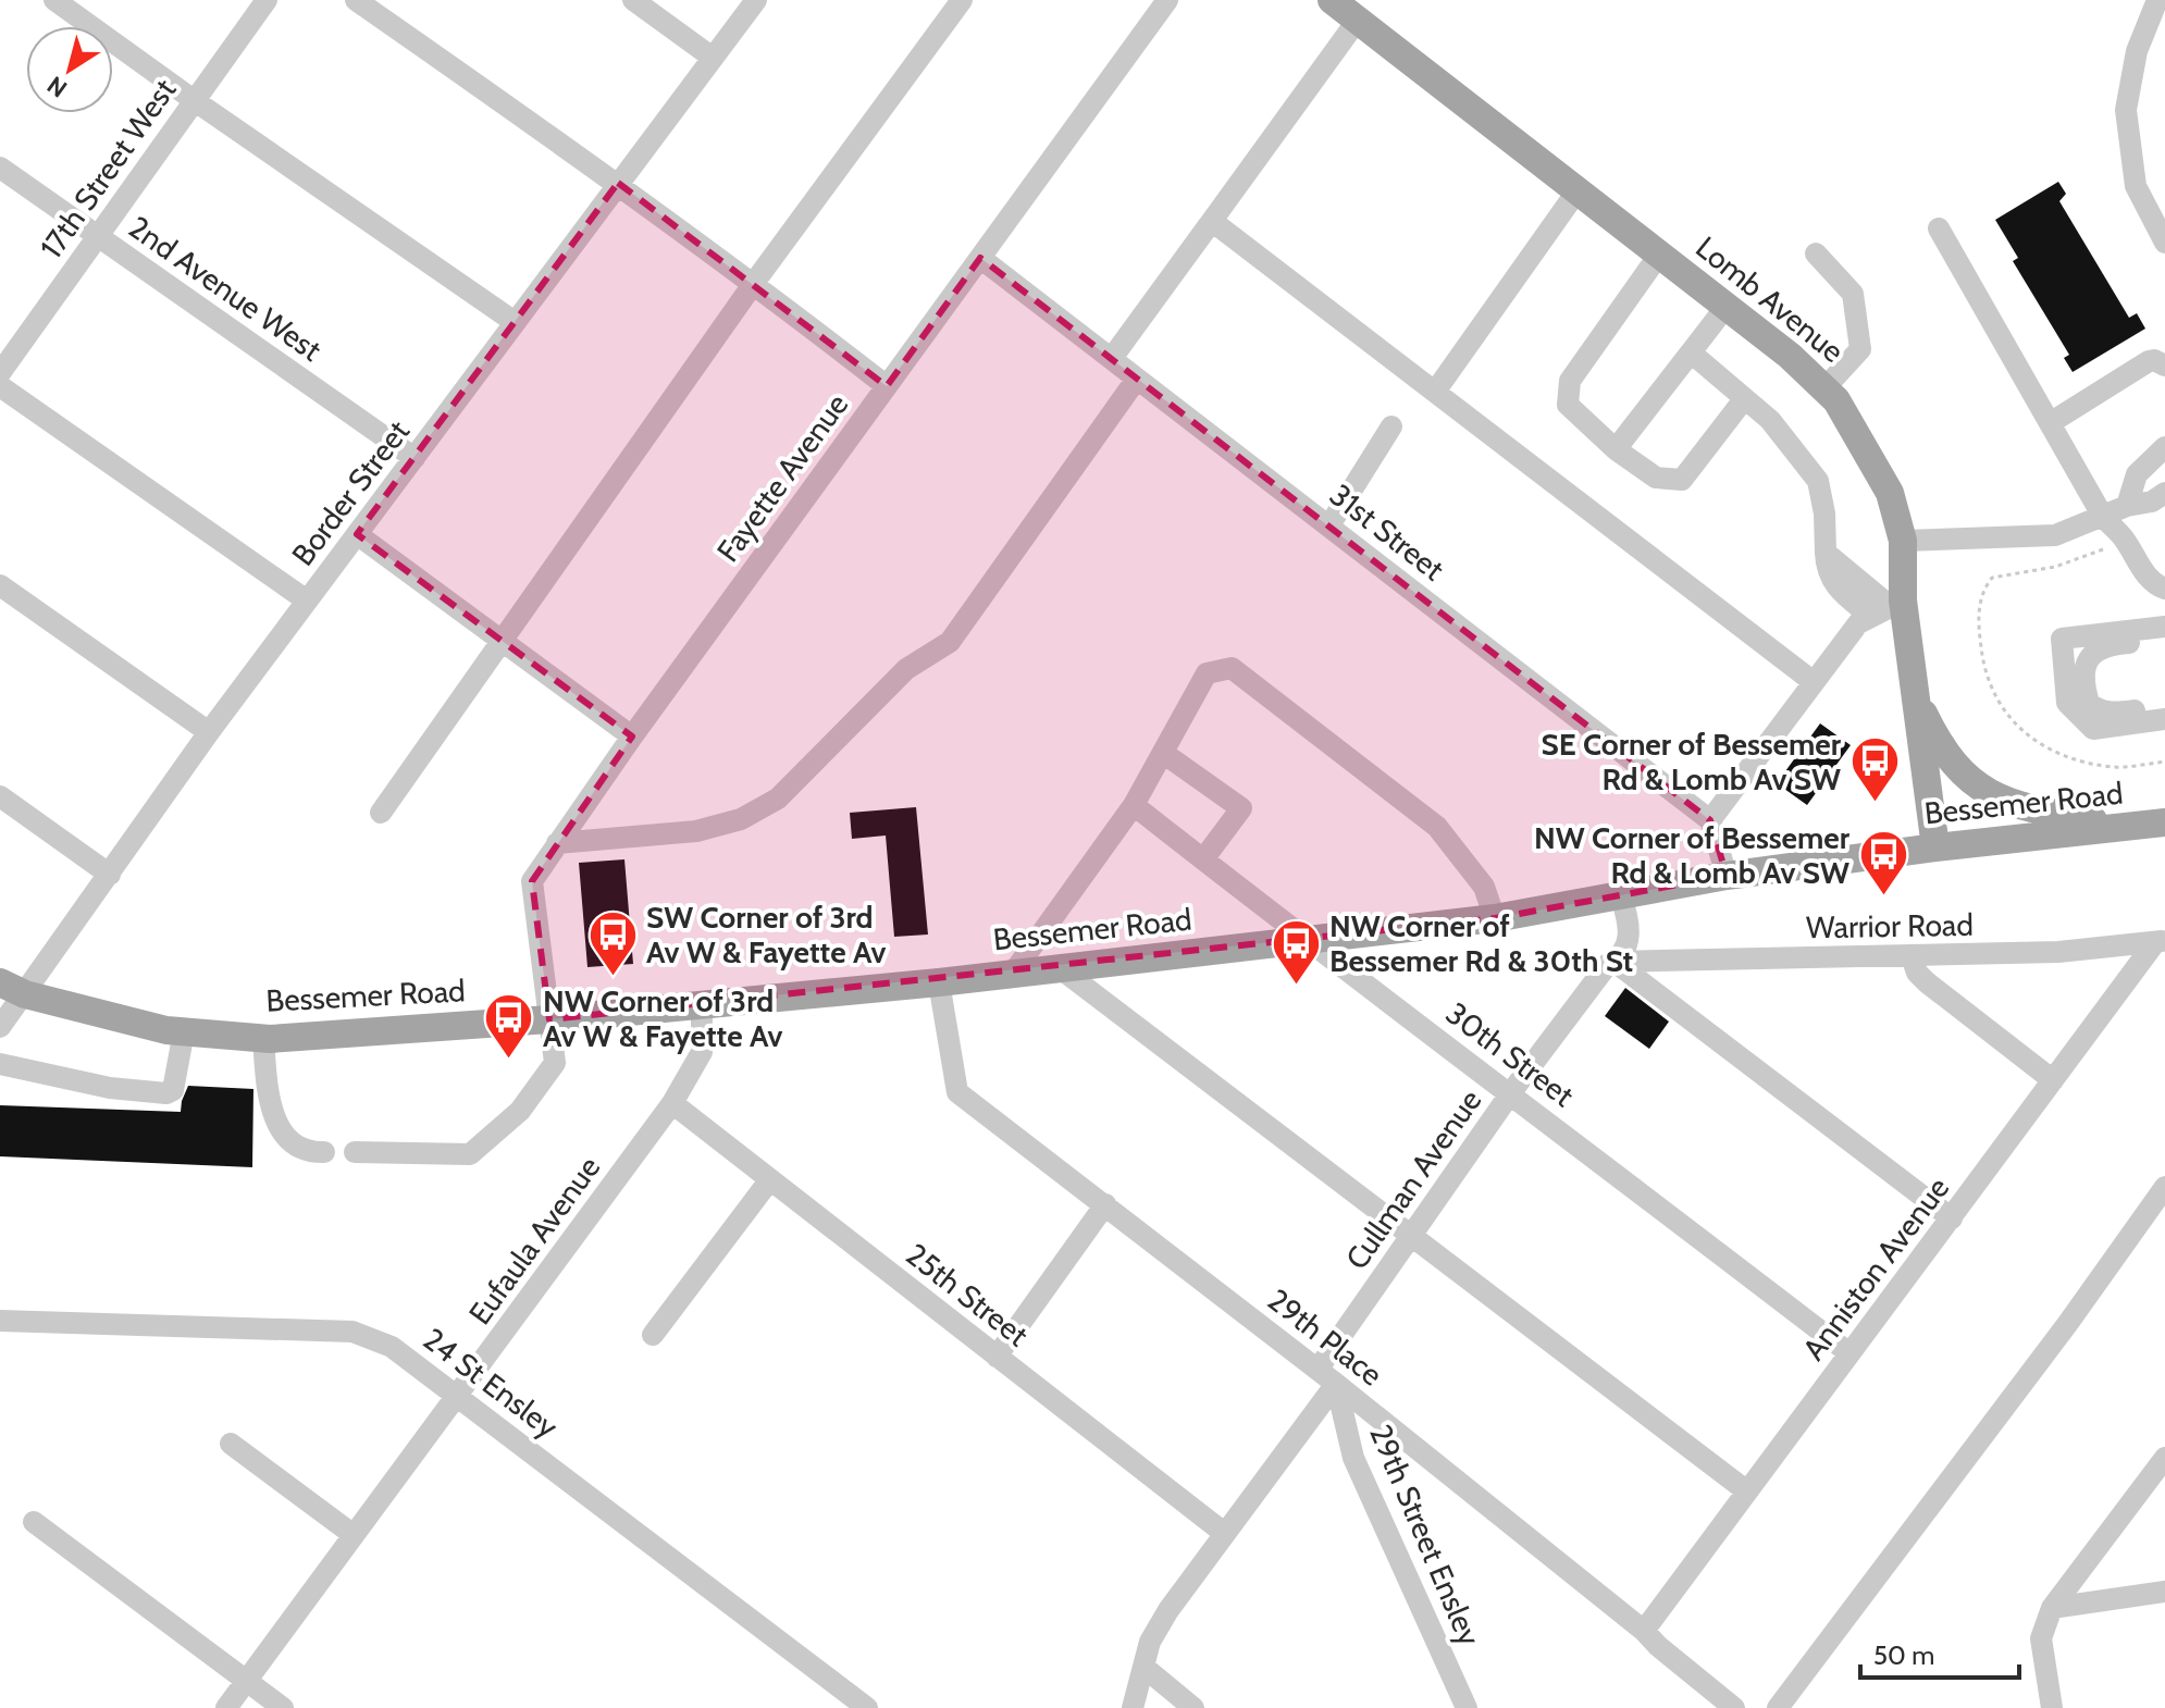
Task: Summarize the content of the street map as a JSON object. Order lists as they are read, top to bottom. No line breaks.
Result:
{"streets":{"main road":["Lomb Avenue","Bessemer Road"],"street":["17th Street West","2nd Avenue West","Fayette Avenue","Border Street","31st Street","Warrior Road","30th Street","Cullman Avenue","Eufaula Avenue","Anniston Avenue","25th Street","29th Place","24 St Ensley","29th Street Ensley"]},"crossings":[["17th Street West","2nd Avenue West"],["2nd Avenue West","Border Street"],["Lomb Avenue","Bessemer Road"],["Fayette Avenue","31st Street"],["Fayette Avenue","Bessemer Road"],["Border Street","Bessemer Road"],["Bessemer Road","30th Street"],["Bessemer Road","Cullman Avenue"],["Bessemer Road","Eufaula Avenue"],["Bessemer Road","29th Place"],["Warrior Road","Cullman Avenue"],["Warrior Road","Anniston Avenue"],["30th Street","Cullman Avenue"],["30th Street","Anniston Avenue"],["Cullman Avenue","29th Place"],["Eufaula Avenue","25th Street"],["Eufaula Avenue","24 St Ensley"],["Anniston Avenue","29th Place"],["29th Place","29th Street Ensley"]],"places":{"bus stop":["SE Corner of Bessemer Rd & Lomb Av SW","NW Corner of Bessemer Rd & Lomb Av SW","SW Corner of 3rd Av W & Fayette Av","NW Corner of Bessemer Rd & 30th St","NW Corner of 3rd Av W & Fayette Av"]},"scale_bar":"50 m","north":"bottom left"}
